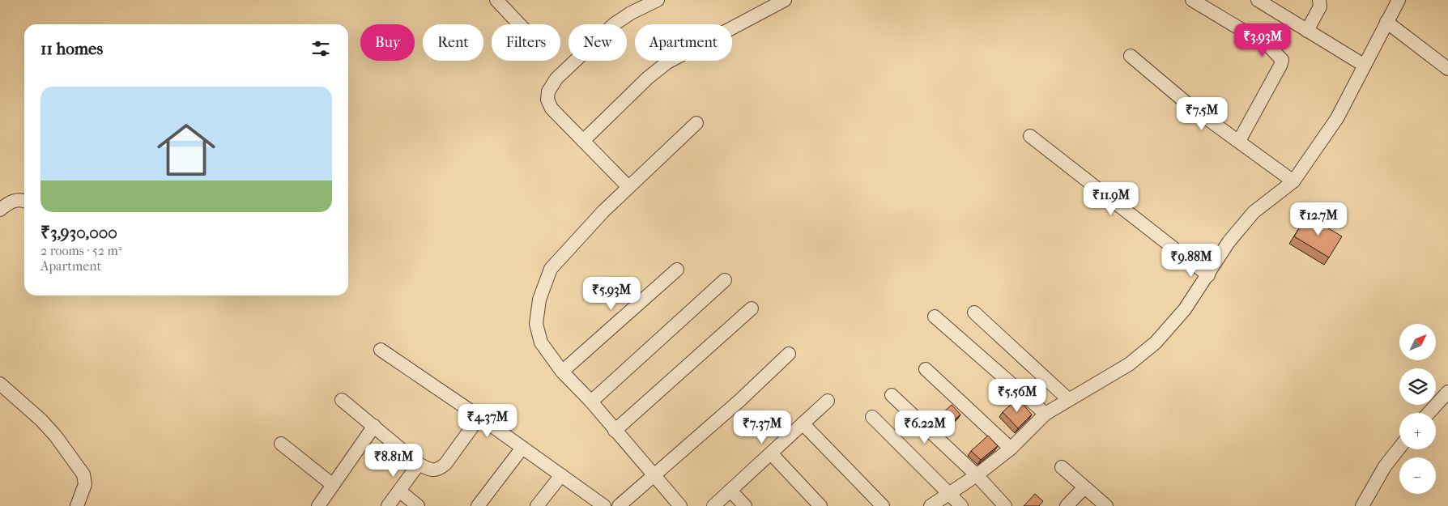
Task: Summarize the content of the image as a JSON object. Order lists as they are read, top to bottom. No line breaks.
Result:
{"north":"top right","page":{"price":["₹3.93M","₹7.5M","₹11.9M","₹12.7M","₹9.88M","₹5.93M","₹5.56M","₹4.37M","₹7.37M","₹6.22M","₹8.81M"],"chip":["Buy","Rent","Filters","New","Apartment"],"heading":"11 homes","list":[{"name":"₹3,930,000","note":"2 rooms · 52 m² · Apartment"}],"map_buttons":["+","−"]}}
